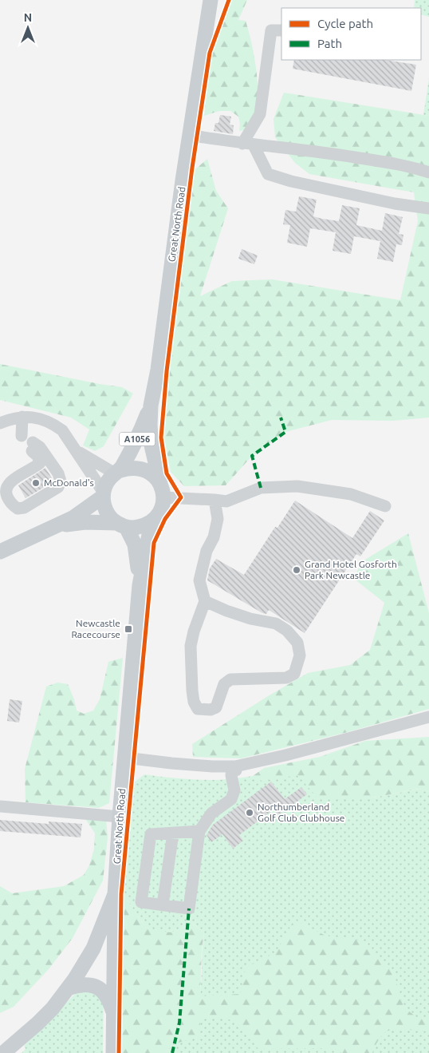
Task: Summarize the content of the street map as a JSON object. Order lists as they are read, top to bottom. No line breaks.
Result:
{"streets":{"main road":["Great North Road","A1056"]},"crossings":[["Great North Road","A1056"]],"places":{"other":["McDonald's","Grand Hotel Gosforth Park Newcastle","Northumberland Golf Club Clubhouse"],"transit":["Newcastle Racecourse"]},"legend":["Cycle path","Path"],"north":"top"}
